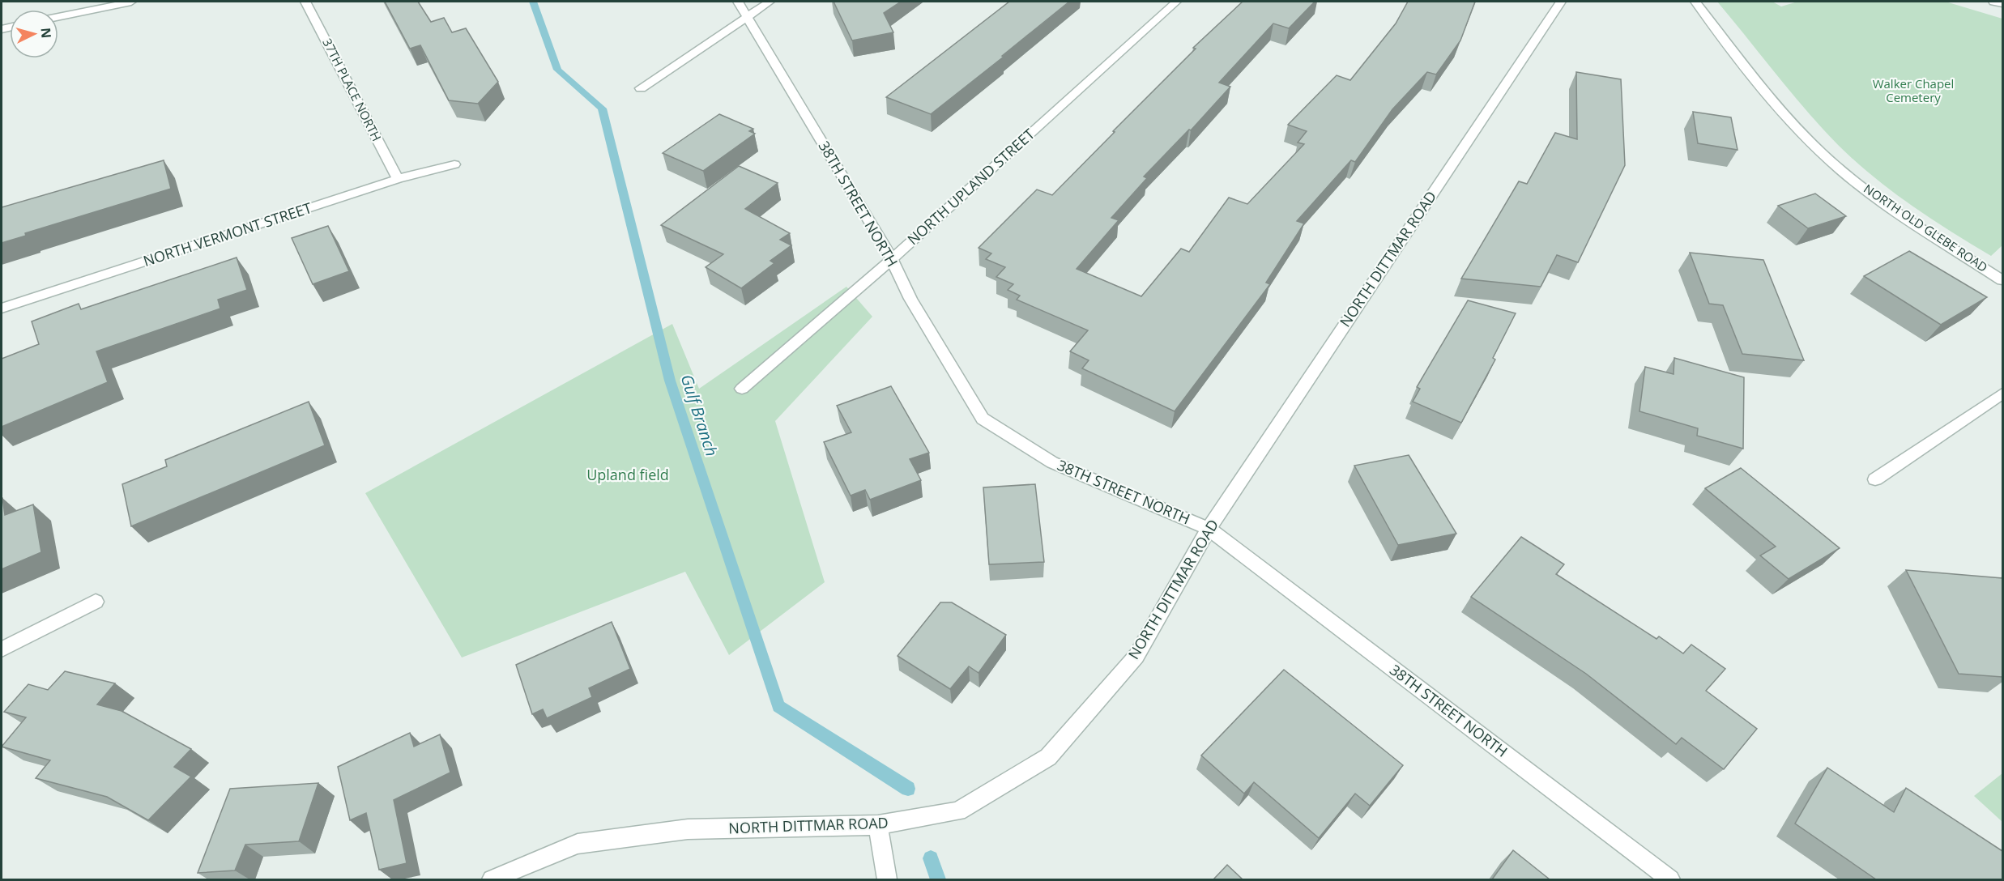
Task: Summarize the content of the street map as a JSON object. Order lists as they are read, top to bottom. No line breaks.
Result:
{"streets":{"street":["37TH PLACE NORTH","NORTH UPLAND STREET","38TH STREET NORTH","NORTH OLD GLEBE ROAD","NORTH VERMONT STREET","NORTH DITTMAR ROAD"]},"crossings":[["37TH PLACE NORTH","NORTH VERMONT STREET"],["NORTH UPLAND STREET","38TH STREET NORTH"],["38TH STREET NORTH","NORTH DITTMAR ROAD"]],"water":["Gulf Branch"],"parks":["Walker Chapel Cemetery","Upland field"],"north":"right"}
